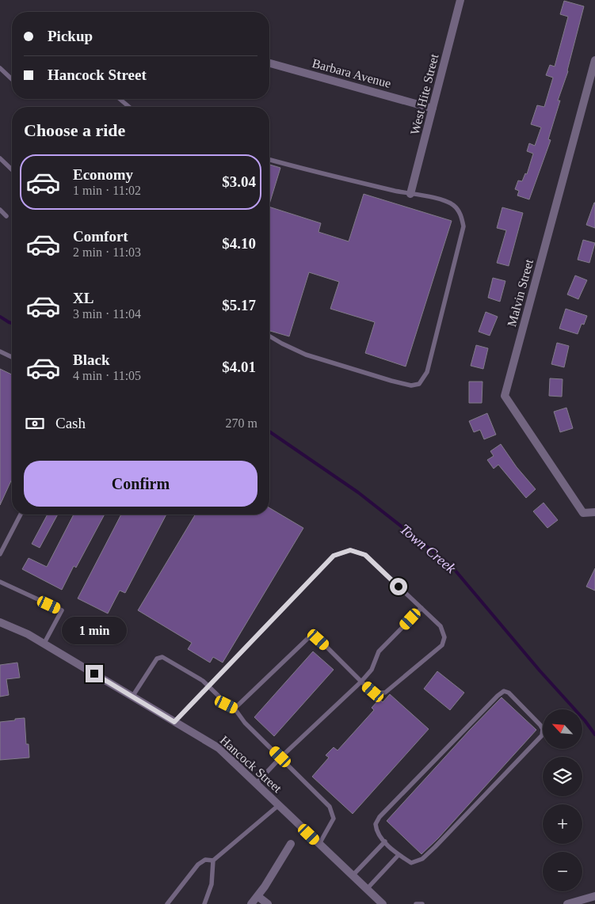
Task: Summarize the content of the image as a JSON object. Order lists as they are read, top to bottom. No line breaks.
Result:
{"streets":{"street":["Barbara Avenue","West Hite Street","Malvin Street","Hancock Street"]},"crossings":[["Barbara Avenue","West Hite Street"]],"water":["Town Creek"],"north":"top left","page":{"banner":["Pickup","Hancock Street"],"heading":"Choose a ride","list":[{"name":"Economy","note":"1 min · 11:02","value":"$3.04"},{"name":"Comfort","note":"2 min · 11:03","value":"$4.10"},{"name":"XL","note":"3 min · 11:04","value":"$5.17"},{"name":"Black","note":"4 min · 11:05","value":"$4.01"}],"pay":["Cash","270 m"],"buttons":"Confirm","bubble":"1 min","map_buttons":["+","−"]}}
